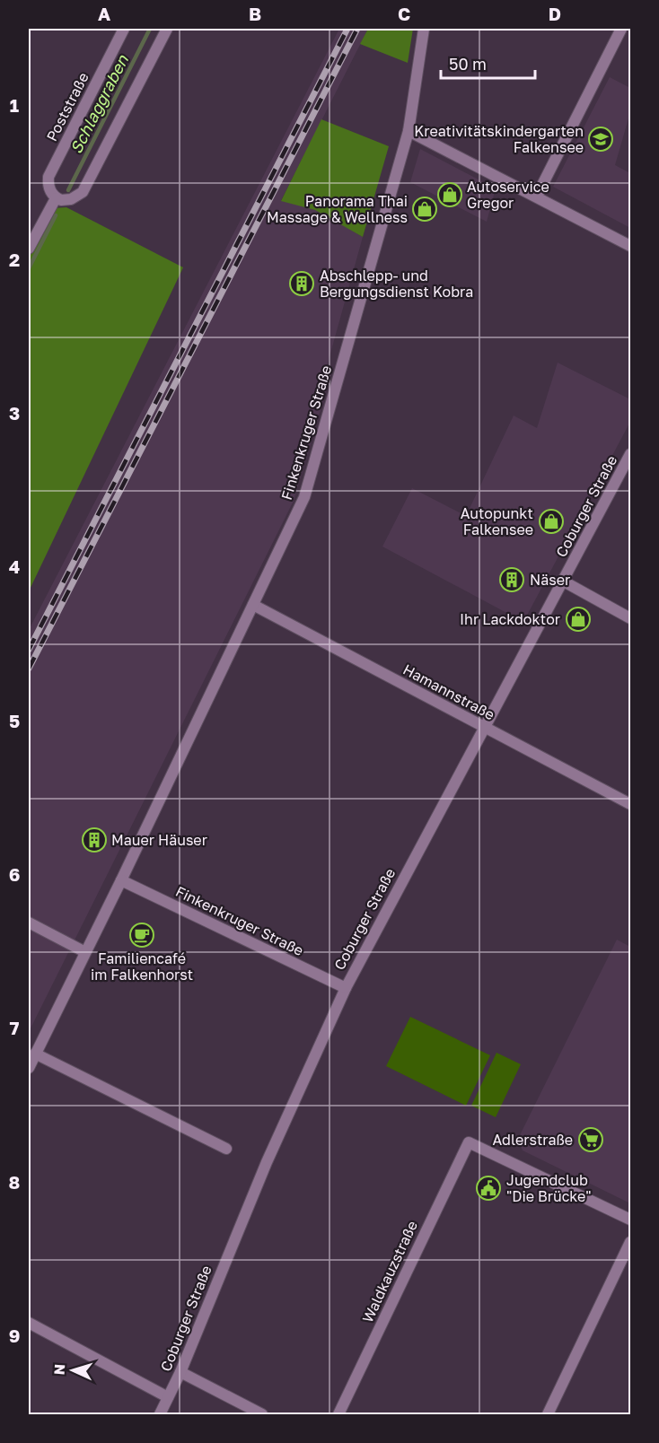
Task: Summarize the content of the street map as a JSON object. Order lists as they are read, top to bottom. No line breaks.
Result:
{"streets":{"street":["Poststraße","Finkenkruger Straße","Coburger Straße","Hamannstraße","Waldkauzstraße"]},"crossings":[["Finkenkruger Straße","Coburger Straße"],["Finkenkruger Straße","Hamannstraße"],["Coburger Straße","Hamannstraße"]],"water":["Schlaggraben"],"places":{"school or university":["Kreativitätskindergarten Falkensee"],"shop":["Autoservice Gregor","Panorama Thai Massage & Wellness","Autopunkt Falkensee","Ihr Lackdoktor"],"building":["Abschlepp- und Bergungsdienst Kobra","Näser","Mauer Häuser"],"cafe":["Familiencafé im Falkenhorst"],"supermarket":["Adlerstraße"],"public building":["Jugendclub \"Die Brücke\""]},"scale_bar":"50 m","north":"left","grid":{"columns":["A","B","C","D"],"rows":["1","2","3","4","5","6","7","8","9"]}}
